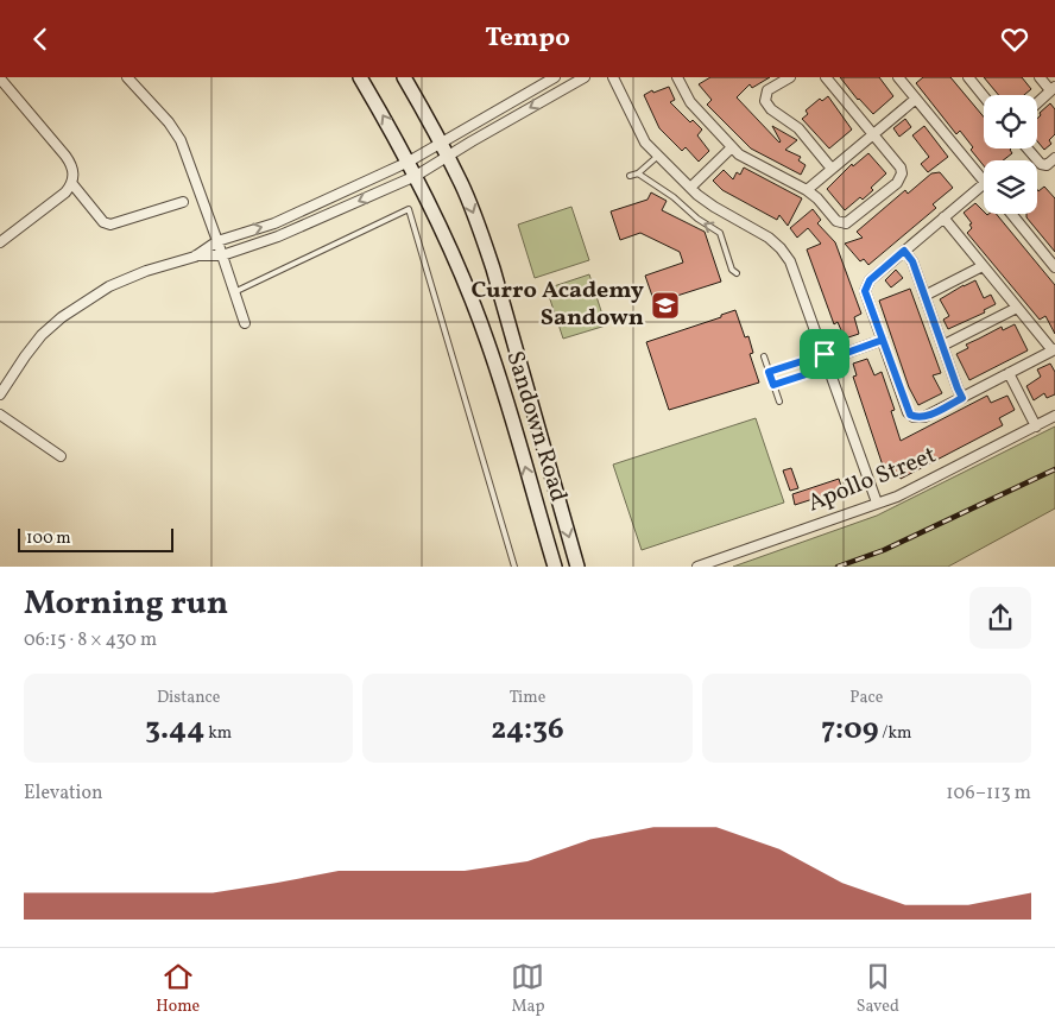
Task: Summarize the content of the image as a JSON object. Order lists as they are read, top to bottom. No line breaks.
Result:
{"streets":{"main road":["Sandown Road"],"street":["Apollo Street"]},"places":{"school or university":["Curro Academy Sandown"]},"scale_bar":"100 m","page":{"header":"Tempo","scale":"100 m","heading":["Morning run","06:15 · 8 × 430 m"],"stats":[["Distance","3.44 km"],["Time","24:36"],["Pace","7:09 /km"]],"chart":["Elevation","106–113 m"],"tabs":["Home","Map","Saved"]}}
